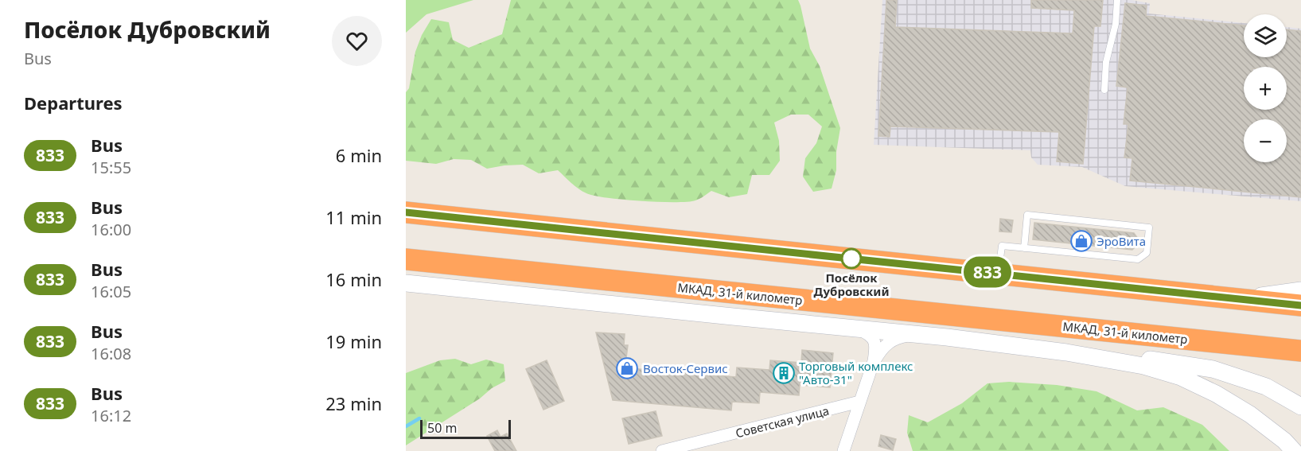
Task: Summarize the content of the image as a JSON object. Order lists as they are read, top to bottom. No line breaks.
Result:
{"streets":{"highway":["МКАД, 31-й километр"],"street":["Советская улица"]},"places":{"shop":["ЭроВита","Восток-Сервис"],"other":["Посёлок Дубровский"],"building":["Торговый комплекс \"Авто-31\""]},"lines":["bus line 833"],"scale_bar":"50 m","page":{"heading":[["Посёлок Дубровский","Bus"],"Departures"],"on_map":"833","map_buttons":["+","−"],"list":[{"mark":"833","name":"Bus","note":"15:55","value":"6 min"},{"mark":"833","name":"Bus","note":"16:00","value":"11 min"},{"mark":"833","name":"Bus","note":"16:05","value":"16 min"},{"mark":"833","name":"Bus","note":"16:08","value":"19 min"},{"mark":"833","name":"Bus","note":"16:12","value":"23 min"}],"scale":"50 m"}}
